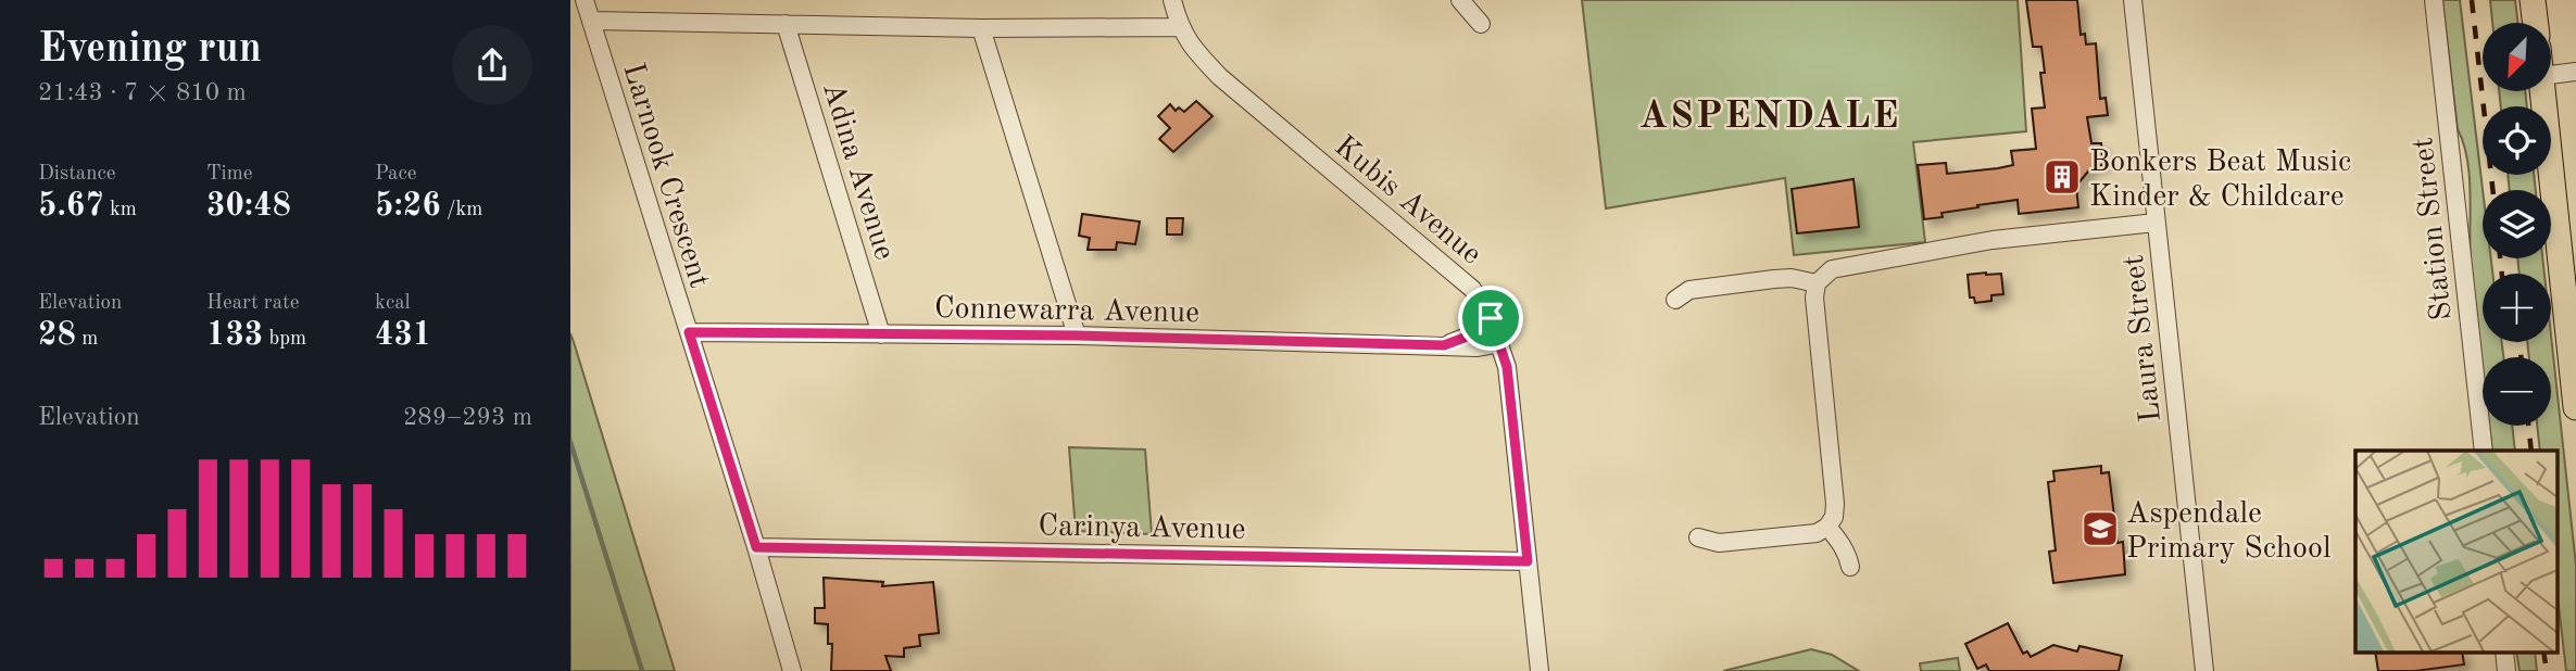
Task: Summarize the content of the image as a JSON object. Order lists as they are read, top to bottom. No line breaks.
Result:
{"streets":{"street":["Adina Avenue","Larnook Crescent","Kubis Avenue","Station Street","Connewarra Avenue","Laura Street","Carinya Avenue"]},"crossings":[["Adina Avenue","Connewarra Avenue"],["Larnook Crescent","Connewarra Avenue"],["Larnook Crescent","Carinya Avenue"],["Kubis Avenue","Connewarra Avenue"],["Kubis Avenue","Carinya Avenue"]],"districts":["ASPENDALE"],"places":{"building":["Bonkers Beat Music Kinder & Childcare"],"school or university":["Aspendale Primary School"]},"north":"bottom left","page":{"heading":["Evening run","21:43 · 7 × 810 m"],"map_buttons":["+","−"],"stats":[["Distance","5.67 km"],["Time","30:48"],["Pace","5:26 /km"],["Elevation","28 m"],["Heart rate","133 bpm"],["kcal","431"]],"chart":["Elevation","289–293 m"]}}
